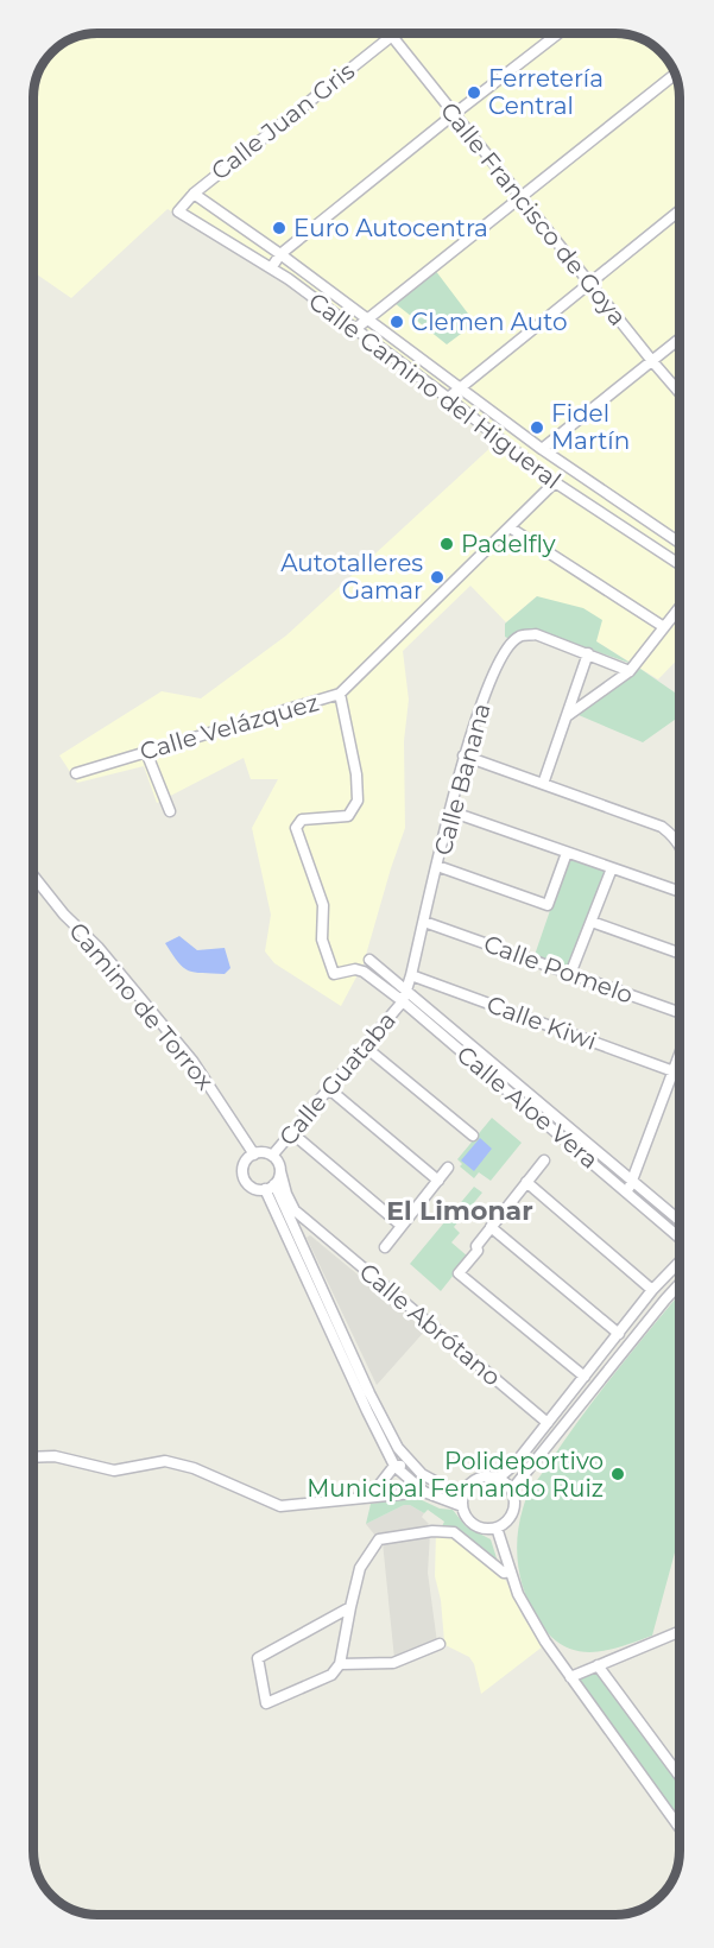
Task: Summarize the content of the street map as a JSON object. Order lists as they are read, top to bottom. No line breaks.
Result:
{"streets":{"street":["Calle Juan Gris","Calle Francisco de Goya","Calle Camino del Higueral","Calle Velázquez","Calle Banana","Calle Pomelo","Camino de Torrox","Calle Kiwi","Calle Guataba","Calle Aloe Vera","Calle Abrótano"]},"crossings":[["Calle Juan Gris","Calle Francisco de Goya"],["Calle Juan Gris","Calle Camino del Higueral"],["Calle Camino del Higueral","Calle Velázquez"],["Calle Velázquez","Calle Aloe Vera"],["Calle Banana","Calle Pomelo"],["Calle Banana","Calle Kiwi"],["Calle Banana","Calle Guataba"],["Calle Banana","Calle Aloe Vera"],["Camino de Torrox","Calle Guataba"],["Camino de Torrox","Calle Abrótano"],["Calle Guataba","Calle Aloe Vera"],["Calle Guataba","Calle Abrótano"]],"districts":["El Limonar"],"places":["Ferretería Central","Euro Autocentra","Clemen Auto","Fidel Martín","Padelfly","Autotalleres Gamar","Polideportivo Municipal Fernando Ruiz"]}
